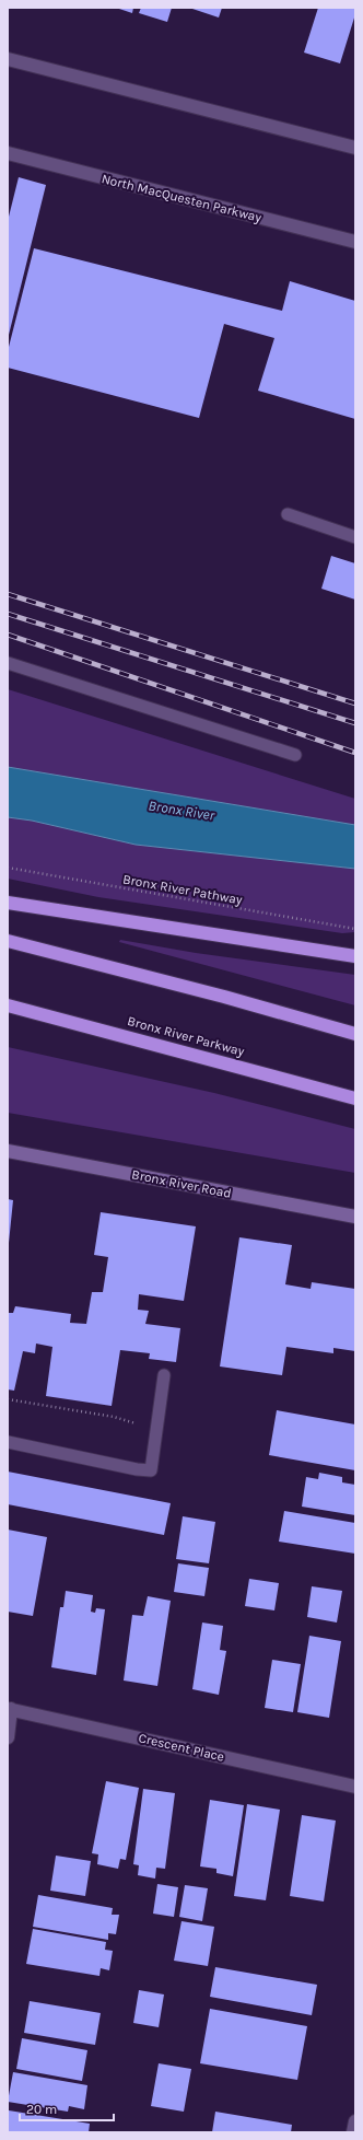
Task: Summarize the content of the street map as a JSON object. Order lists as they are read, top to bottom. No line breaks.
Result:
{"streets":{"highway":["Bronx River Parkway"],"street":["North MacQuesten Parkway","Bronx River Road","Crescent Place"],"path":["Bronx River Pathway"]},"water":["Bronx River"],"scale_bar":"20 m"}
